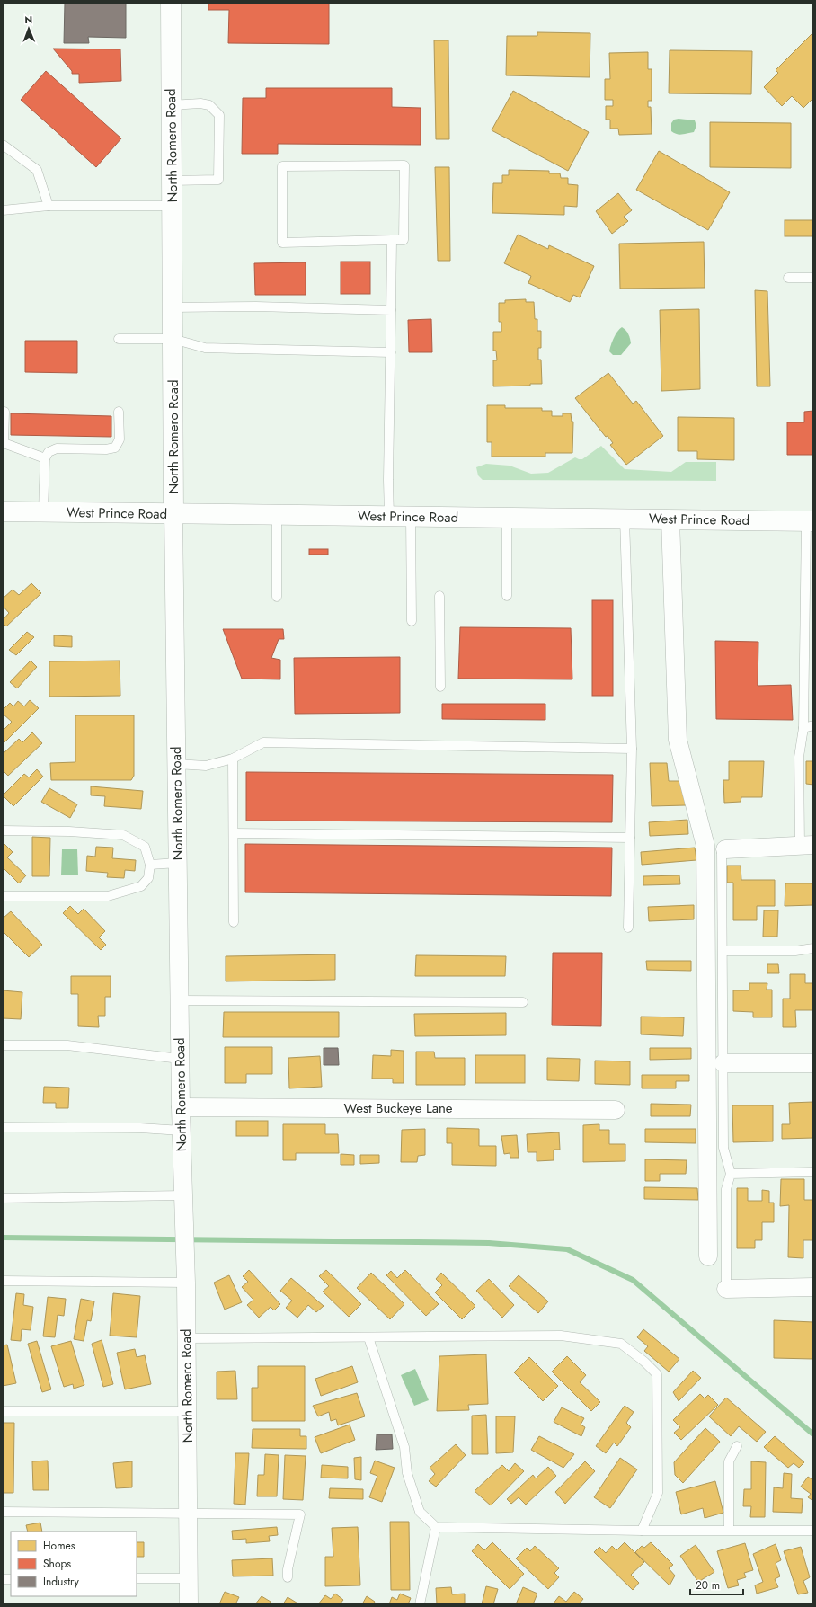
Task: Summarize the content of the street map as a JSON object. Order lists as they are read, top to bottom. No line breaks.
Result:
{"streets":{"main road":["North Romero Road","West Prince Road"],"street":["West Buckeye Lane"]},"crossings":[["North Romero Road","West Prince Road"],["North Romero Road","West Buckeye Lane"]],"legend":["Homes","Shops","Industry"],"scale_bar":"20 m","north":"top"}
